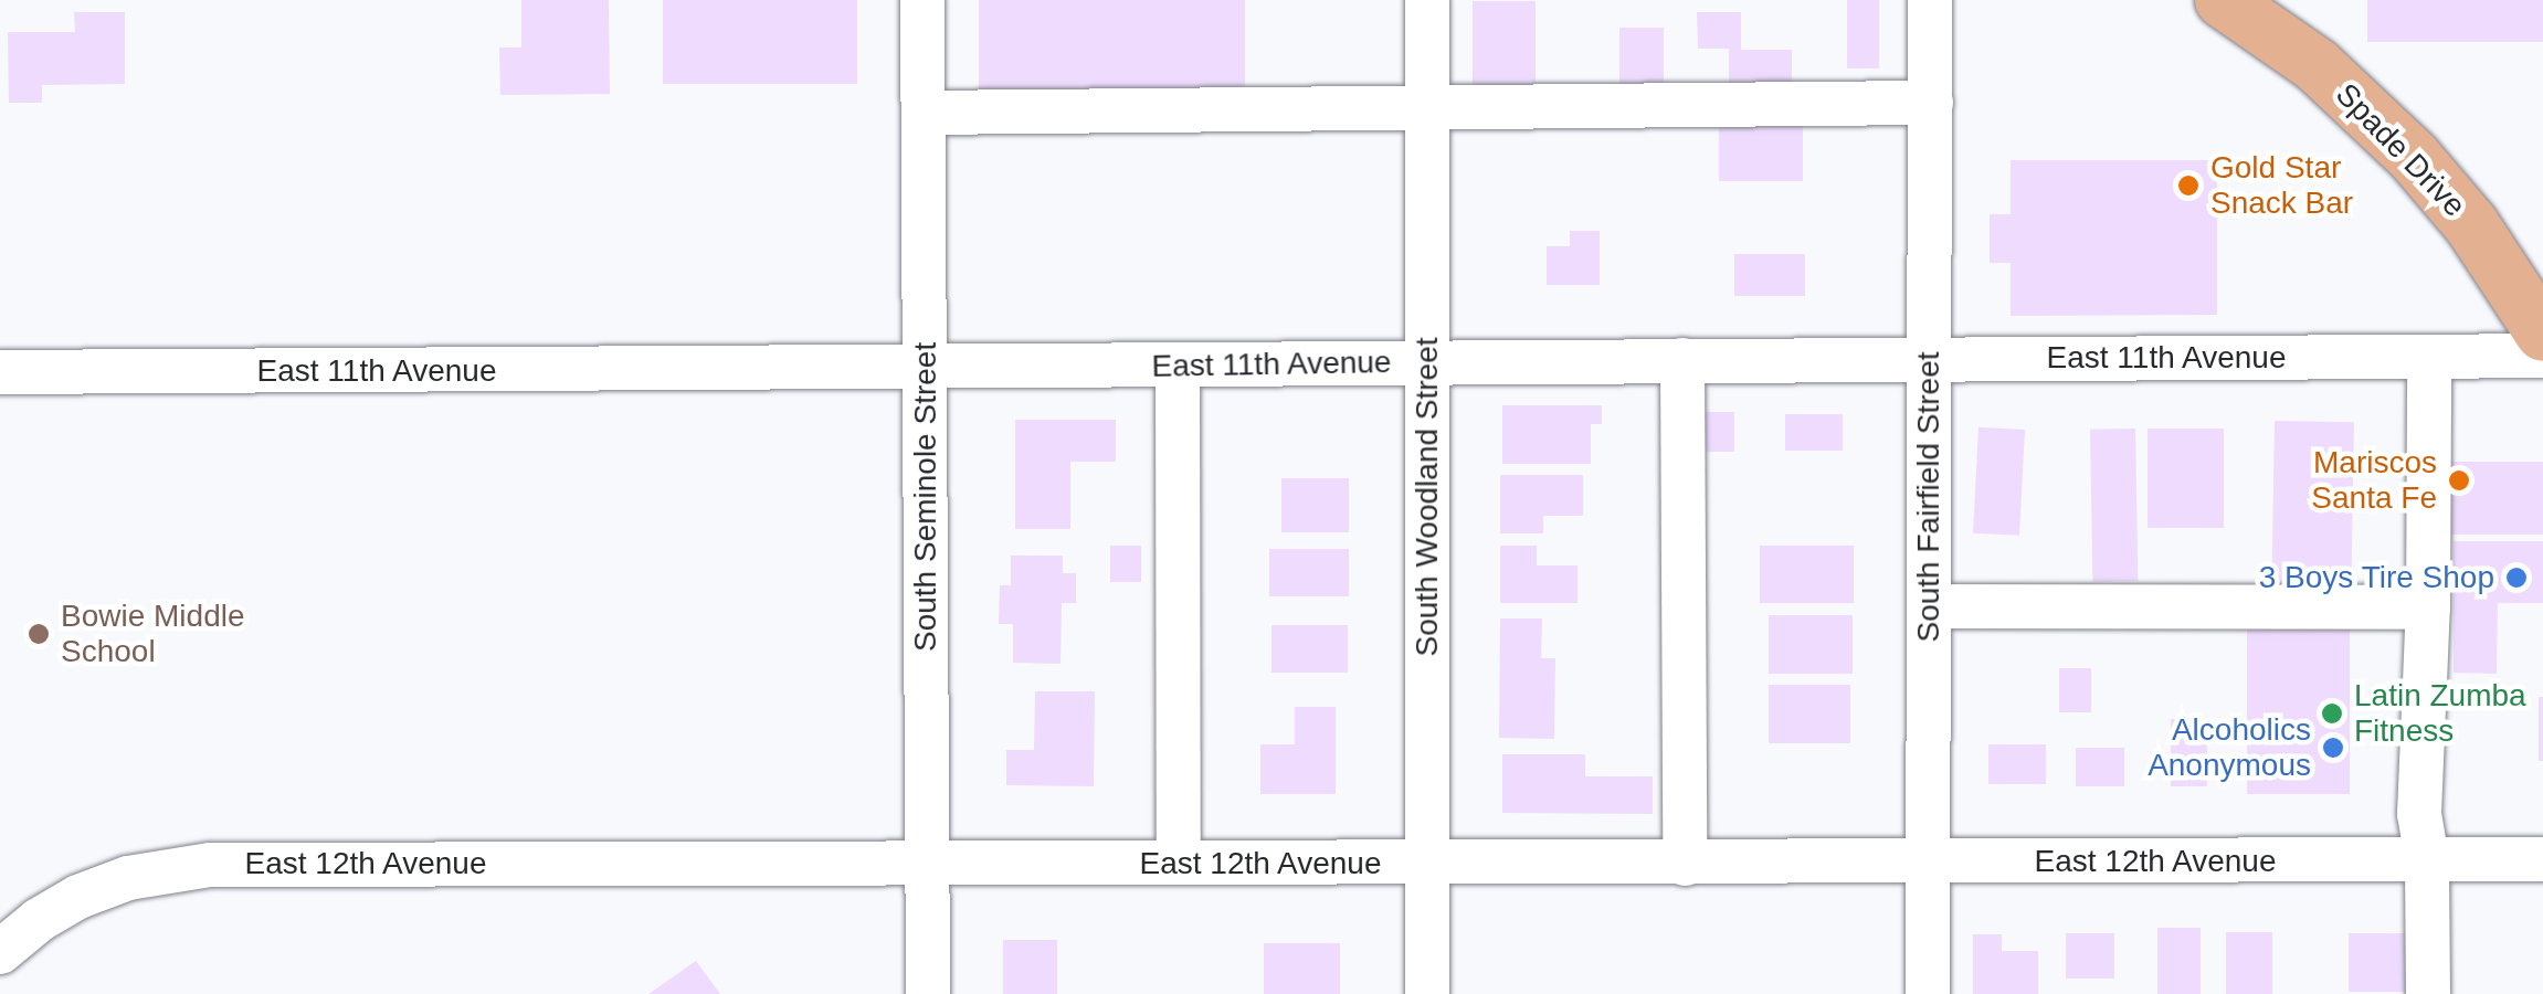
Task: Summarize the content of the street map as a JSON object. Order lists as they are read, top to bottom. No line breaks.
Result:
{"streets":{"main road":["Spade Drive"],"street":["East 11th Avenue","South Seminole Street","South Woodland Street","South Fairfield Street","East 12th Avenue"]},"crossings":[["East 11th Avenue","South Seminole Street"],["East 11th Avenue","South Woodland Street"],["East 11th Avenue","South Fairfield Street"],["South Seminole Street","East 12th Avenue"],["South Woodland Street","East 12th Avenue"],["South Fairfield Street","East 12th Avenue"]],"places":["Gold Star Snack Bar","Mariscos Santa Fe","3 Boys Tire Shop","Bowie Middle School","Latin Zumba Fitness","Alcoholics Anonymous"]}
